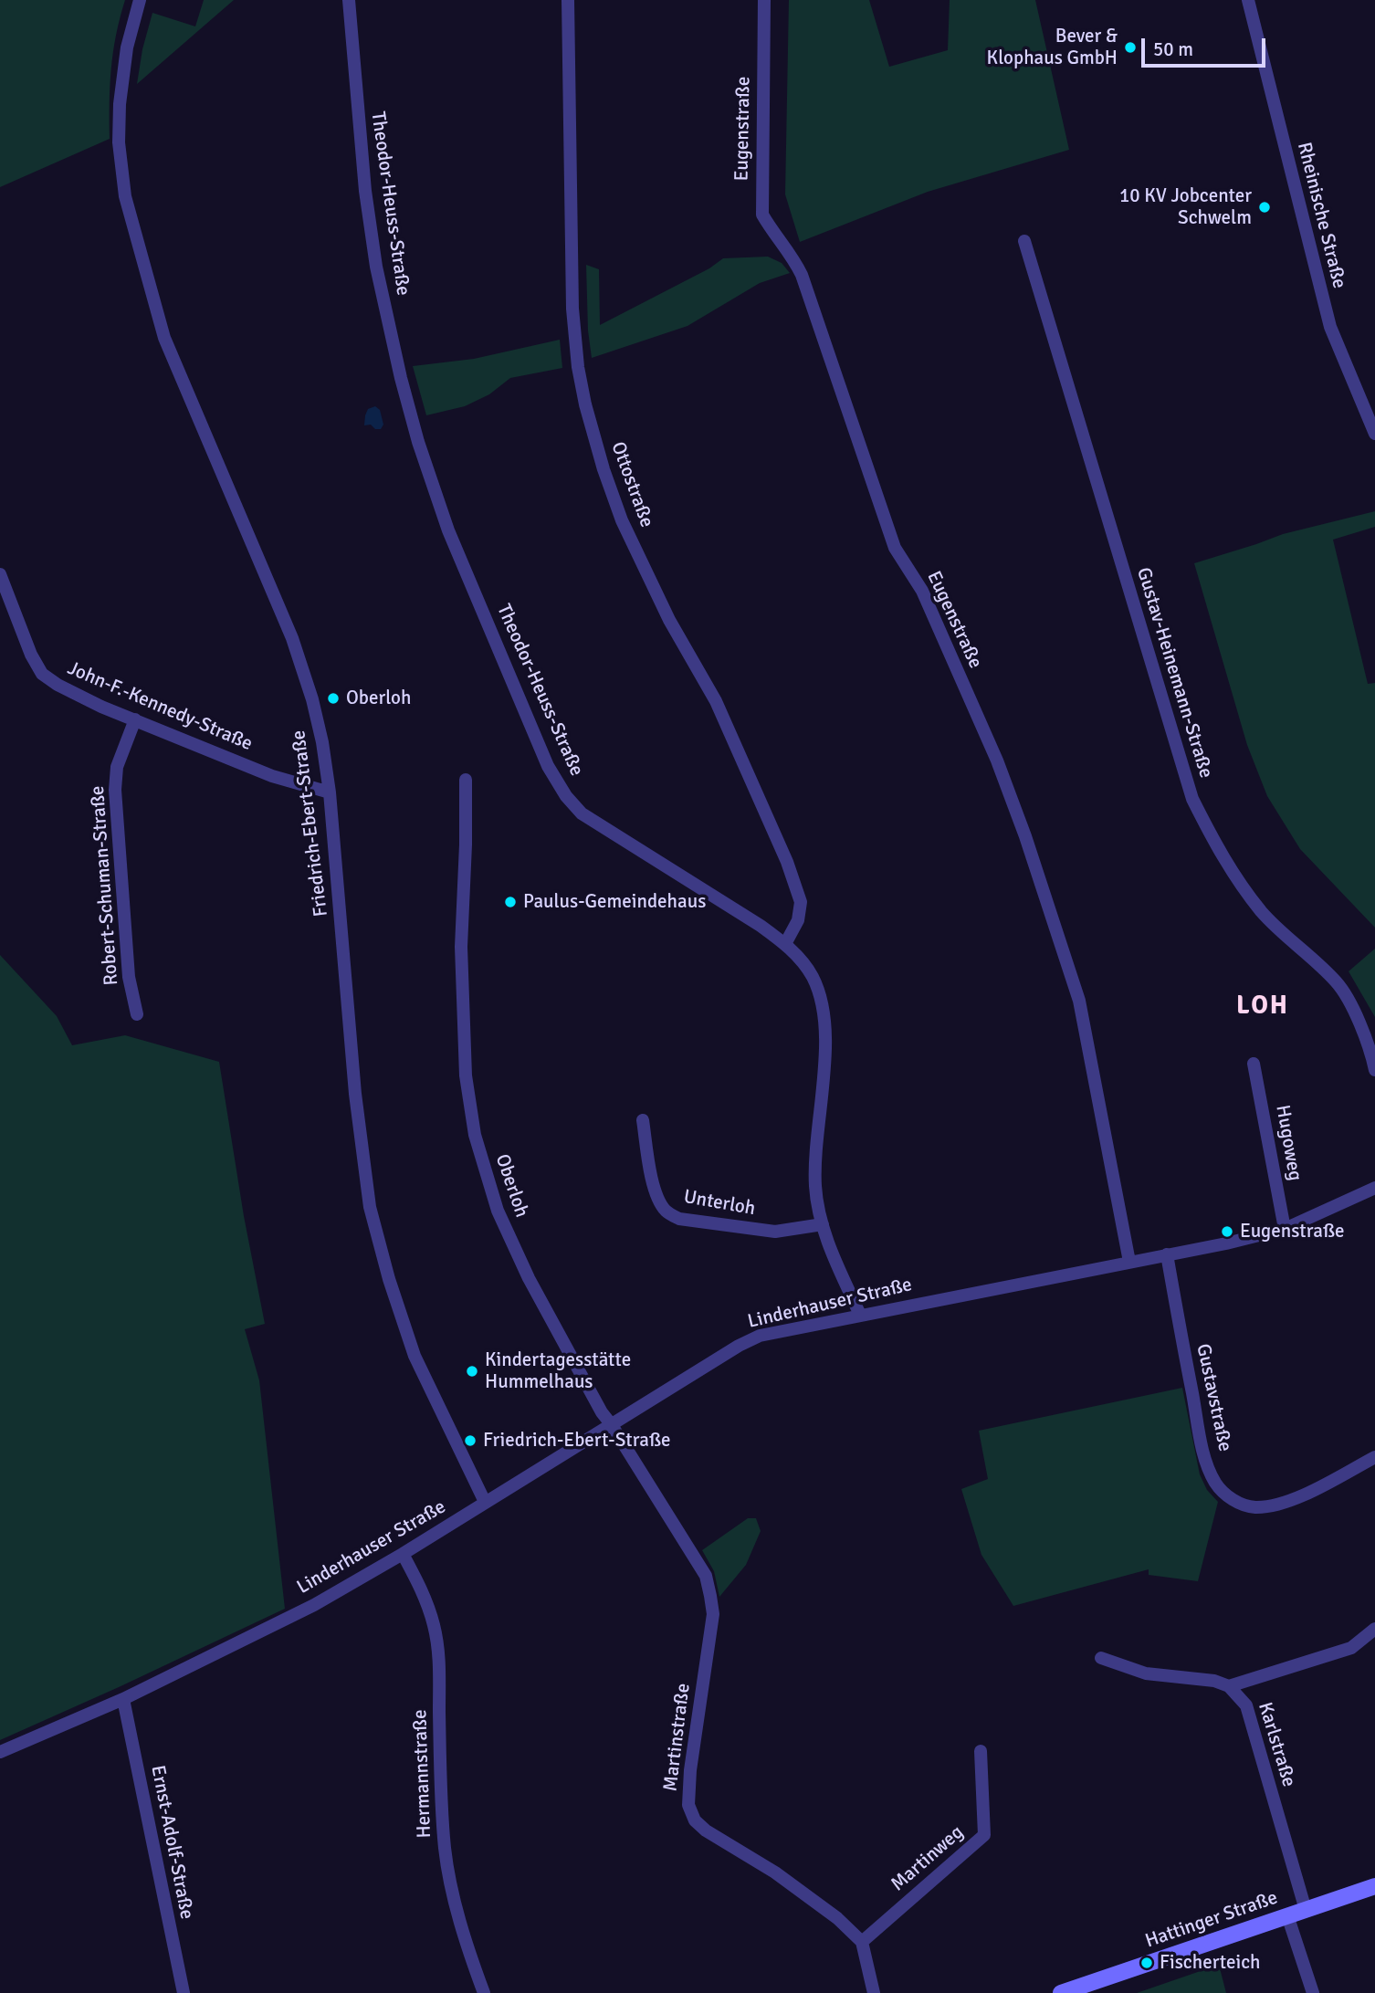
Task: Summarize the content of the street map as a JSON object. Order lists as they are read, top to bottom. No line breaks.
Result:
{"streets":{"main road":["Hattinger Straße"],"street":["Eugenstraße","Theodor-Heuss-Straße","Rheinische Straße","Ottostraße","Gustav-Heinemann-Straße","John-F.-Kennedy-Straße","Friedrich-Ebert-Straße","Robert-Schuman-Straße","Hugoweg","Oberloh","Unterloh","Linderhauser Straße","Gustavstraße","Martinstraße","Karlstraße","Hermannstraße","Ernst-Adolf-Straße","Martinweg"]},"crossings":[["Eugenstraße","Linderhauser Straße"],["Theodor-Heuss-Straße","Ottostraße"],["Theodor-Heuss-Straße","Unterloh"],["Theodor-Heuss-Straße","Linderhauser Straße"],["John-F.-Kennedy-Straße","Friedrich-Ebert-Straße"],["John-F.-Kennedy-Straße","Robert-Schuman-Straße"],["Friedrich-Ebert-Straße","Linderhauser Straße"],["Hugoweg","Linderhauser Straße"],["Oberloh","Linderhauser Straße"],["Oberloh","Martinstraße"],["Linderhauser Straße","Gustavstraße"],["Linderhauser Straße","Martinstraße"],["Linderhauser Straße","Hermannstraße"],["Linderhauser Straße","Ernst-Adolf-Straße"],["Martinstraße","Martinweg"],["Karlstraße","Hattinger Straße"]],"districts":["LOH"],"places":["Bever & Klophaus GmbH","10 KV Jobcenter Schwelm","Oberloh","Paulus-Gemeindehaus","Eugenstraße","Kindertagesstätte Hummelhaus","Friedrich-Ebert-Straße","Fischerteich"],"scale_bar":"50 m"}
